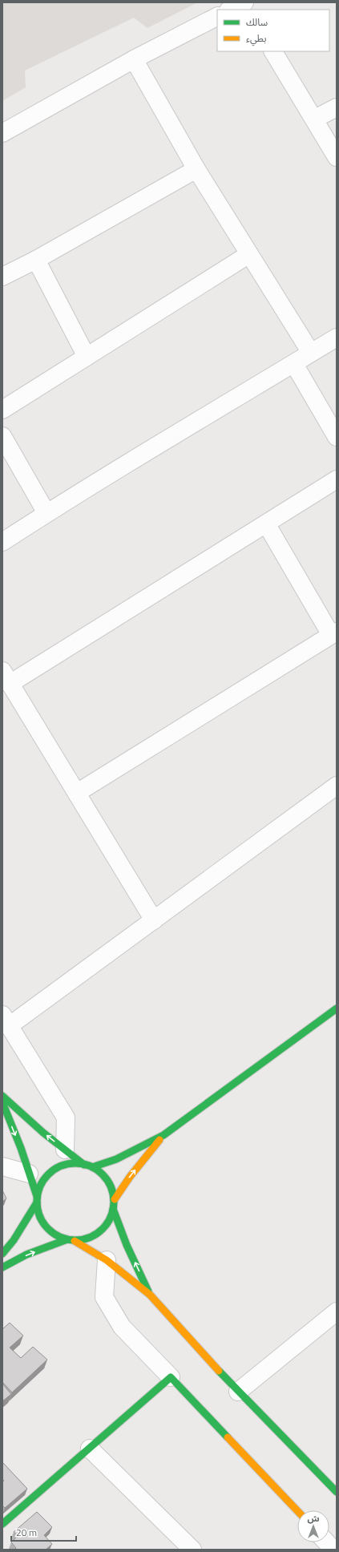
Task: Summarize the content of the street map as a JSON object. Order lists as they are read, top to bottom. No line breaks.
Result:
{"legend":["سالك","بطيء"],"scale_bar":"20 m","north":"top"}
